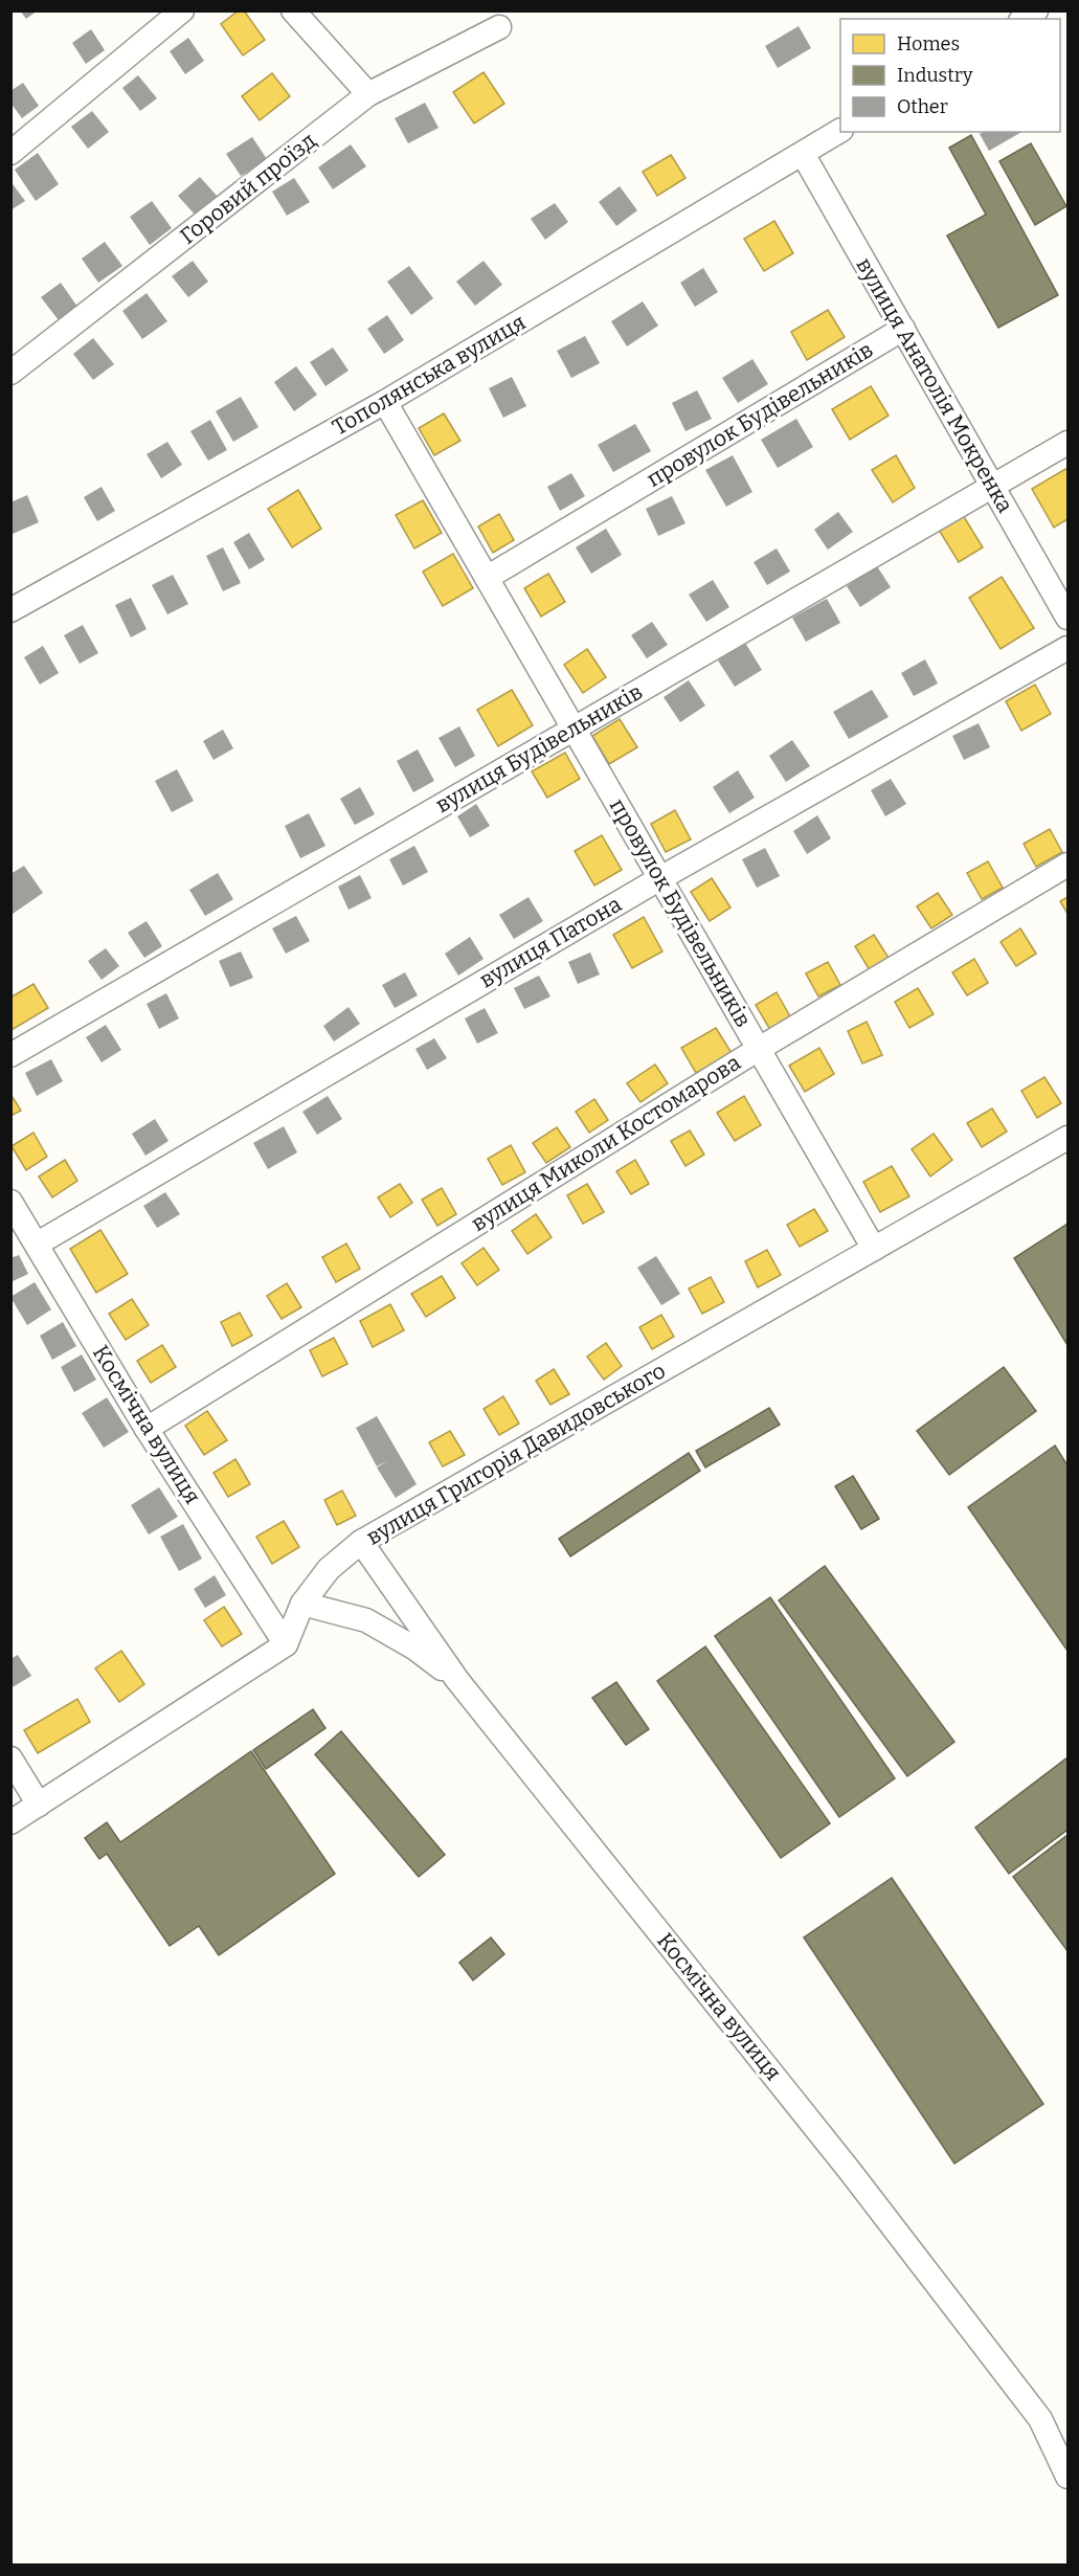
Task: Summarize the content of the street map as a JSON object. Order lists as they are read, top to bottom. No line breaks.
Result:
{"streets":{"street":["Горовий проїзд","Тополянська вулиця","вулиця Анатолія Мокренка","провулок Будівельників","вулиця Будівельників","вулиця Патона","вулиця Миколи Костомарова","Космічна вулиця","вулиця Григорія Давидовського"]},"crossings":[["Тополянська вулиця","вулиця Анатолія Мокренка"],["Тополянська вулиця","провулок Будівельників"],["вулиця Анатолія Мокренка","провулок Будівельників"],["вулиця Анатолія Мокренка","вулиця Будівельників"],["провулок Будівельників","вулиця Будівельників"],["провулок Будівельників","вулиця Патона"],["провулок Будівельників","вулиця Миколи Костомарова"],["провулок Будівельників","вулиця Григорія Давидовського"],["вулиця Патона","Космічна вулиця"],["вулиця Миколи Костомарова","Космічна вулиця"],["Космічна вулиця","вулиця Григорія Давидовського"]],"legend":["Homes","Industry","Other"]}
